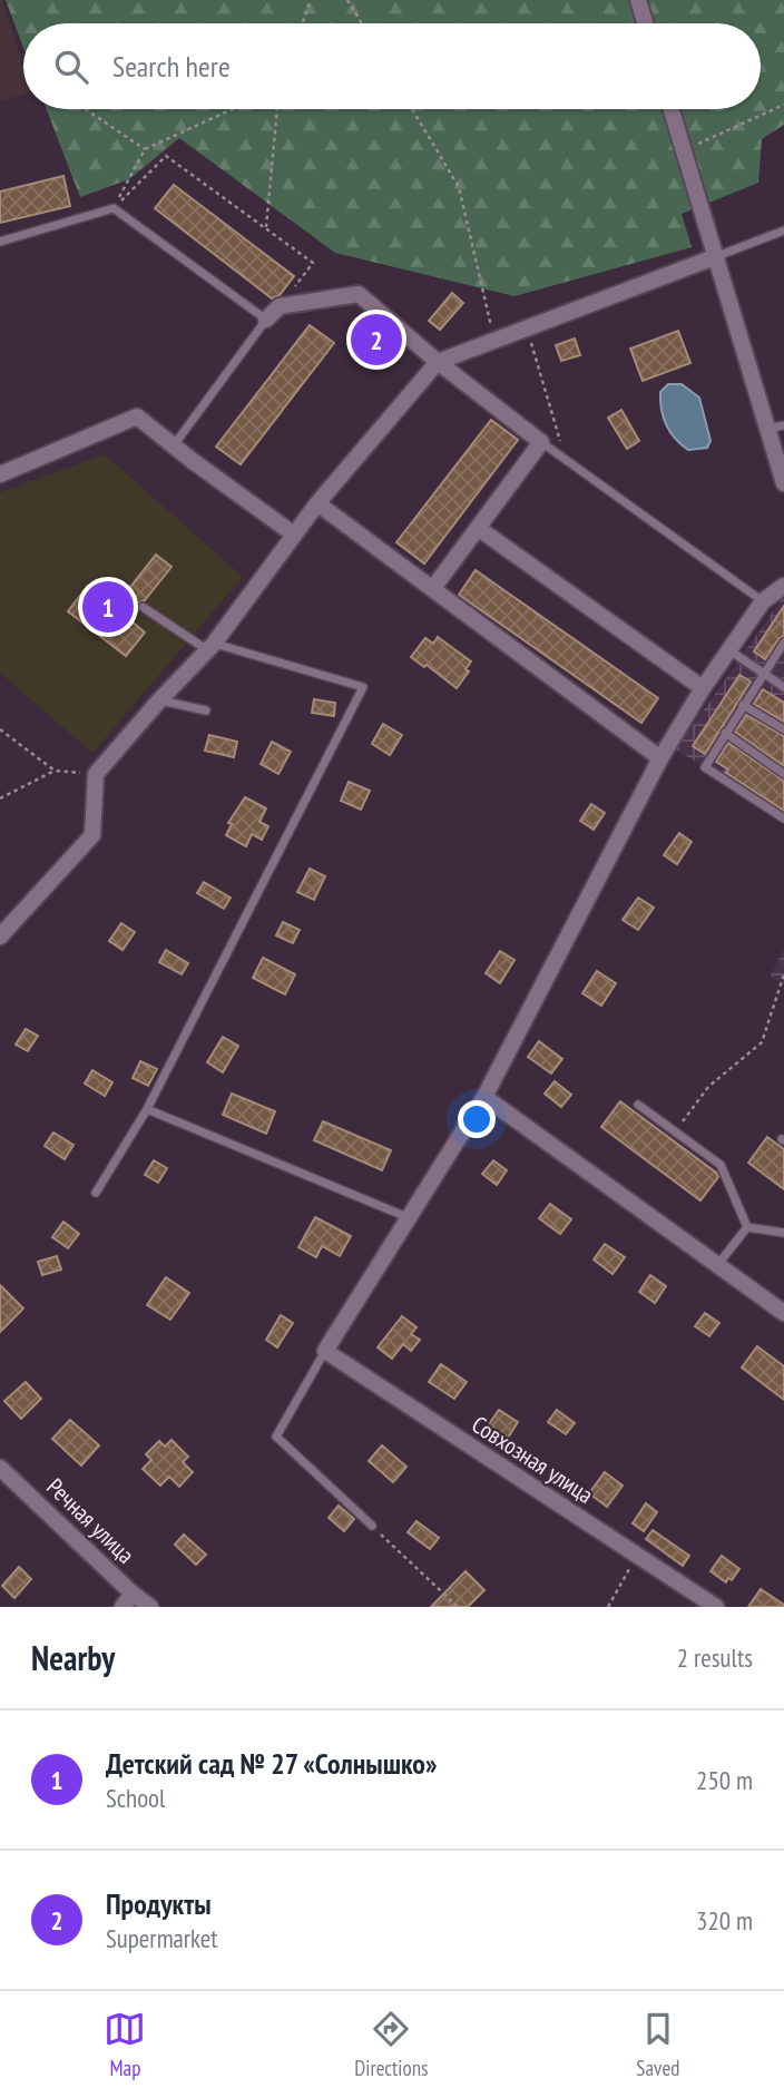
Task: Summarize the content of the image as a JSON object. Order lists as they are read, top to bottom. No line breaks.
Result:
{"streets":{"street":["Совхозная улица","Речная улица"]},"page":{"search":"Search here","pins":["2","1"],"heading":["Nearby","2 results"],"list":[{"mark":"1","name":"Детский сад № 27 «Солнышко»","note":"School","value":"250 m"},{"mark":"2","name":"Продукты","note":"Supermarket","value":"320 m"}],"nav":["Map","Directions","Saved"]}}
